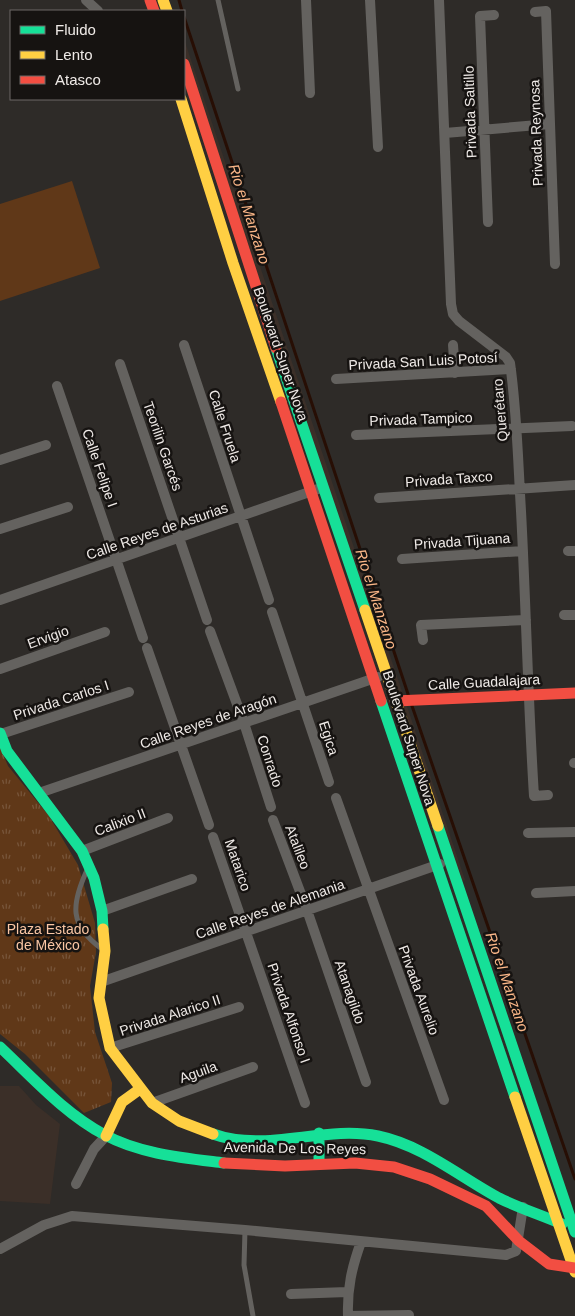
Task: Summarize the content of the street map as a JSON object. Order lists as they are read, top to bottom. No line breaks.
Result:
{"streets":{"street":["Privada Saltillo","Privada Reynosa","Boulevard Super Nova","Privada San Luis Potosí","Querétaro","Privada Tampico","Calle Fruela","Teorilin Garcés","Calle Felipe I","Privada Taxco","Calle Reyes de Asturias","Privada Tijuana","Ervigio","Calle Guadalajara","Privada Carlos I","Calle Reyes de Aragón","Egica","Conrado","Calixio II","Atalileo","Matarico","Calle Reyes de Alemania","Privada Aurelio","Atanagildo","Privada Alfonso I","Privada Alarico II","Aguila","Avenida De Los Reyes"]},"crossings":[["Boulevard Super Nova","Calle Reyes de Asturias"],["Boulevard Super Nova","Calle Guadalajara"],["Boulevard Super Nova","Calle Reyes de Aragón"],["Boulevard Super Nova","Calle Reyes de Alemania"],["Boulevard Super Nova","Avenida De Los Reyes"],["Privada San Luis Potosí","Querétaro"],["Querétaro","Privada Tampico"],["Querétaro","Privada Taxco"],["Querétaro","Privada Tijuana"],["Querétaro","Calle Guadalajara"],["Calle Fruela","Calle Reyes de Asturias"],["Teorilin Garcés","Calle Reyes de Asturias"],["Calle Felipe I","Calle Reyes de Asturias"],["Calle Felipe I","Calle Reyes de Aragón"],["Calle Reyes de Aragón","Egica"],["Calle Reyes de Aragón","Conrado"],["Atalileo","Calle Reyes de Alemania"],["Atalileo","Atanagildo"],["Matarico","Calle Reyes de Alemania"],["Matarico","Privada Alfonso I"],["Calle Reyes de Alemania","Privada Aurelio"],["Calle Reyes de Alemania","Atanagildo"],["Calle Reyes de Alemania","Privada Alfonso I"]],"water":["Rio el Manzano"],"parks":["Plaza Estado de México"],"legend":["Fluido","Lento","Atasco"]}
